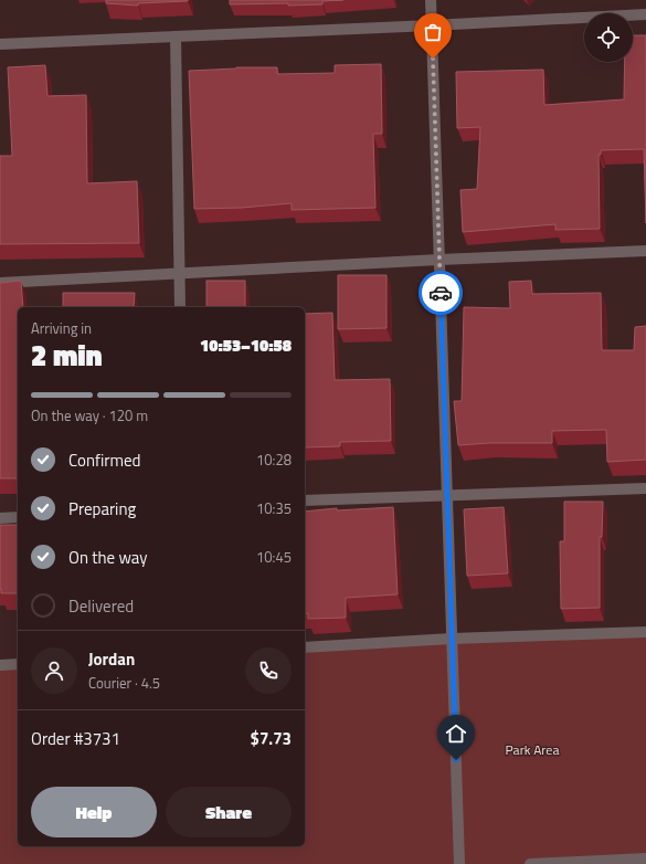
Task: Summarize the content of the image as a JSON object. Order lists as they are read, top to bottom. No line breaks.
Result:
{"parks":["Park Area"],"page":{"heading":["2 min","Arriving in","10:53–10:58"],"panel":["Jordan","Courier · 4.5","Order #3731","$7.73"],"bar":"On the way · 120 m","list":[["Confirmed","10:28"],["Preparing","10:35"],["On the way","10:45"],"Delivered"],"buttons":["Help","Share"]}}
